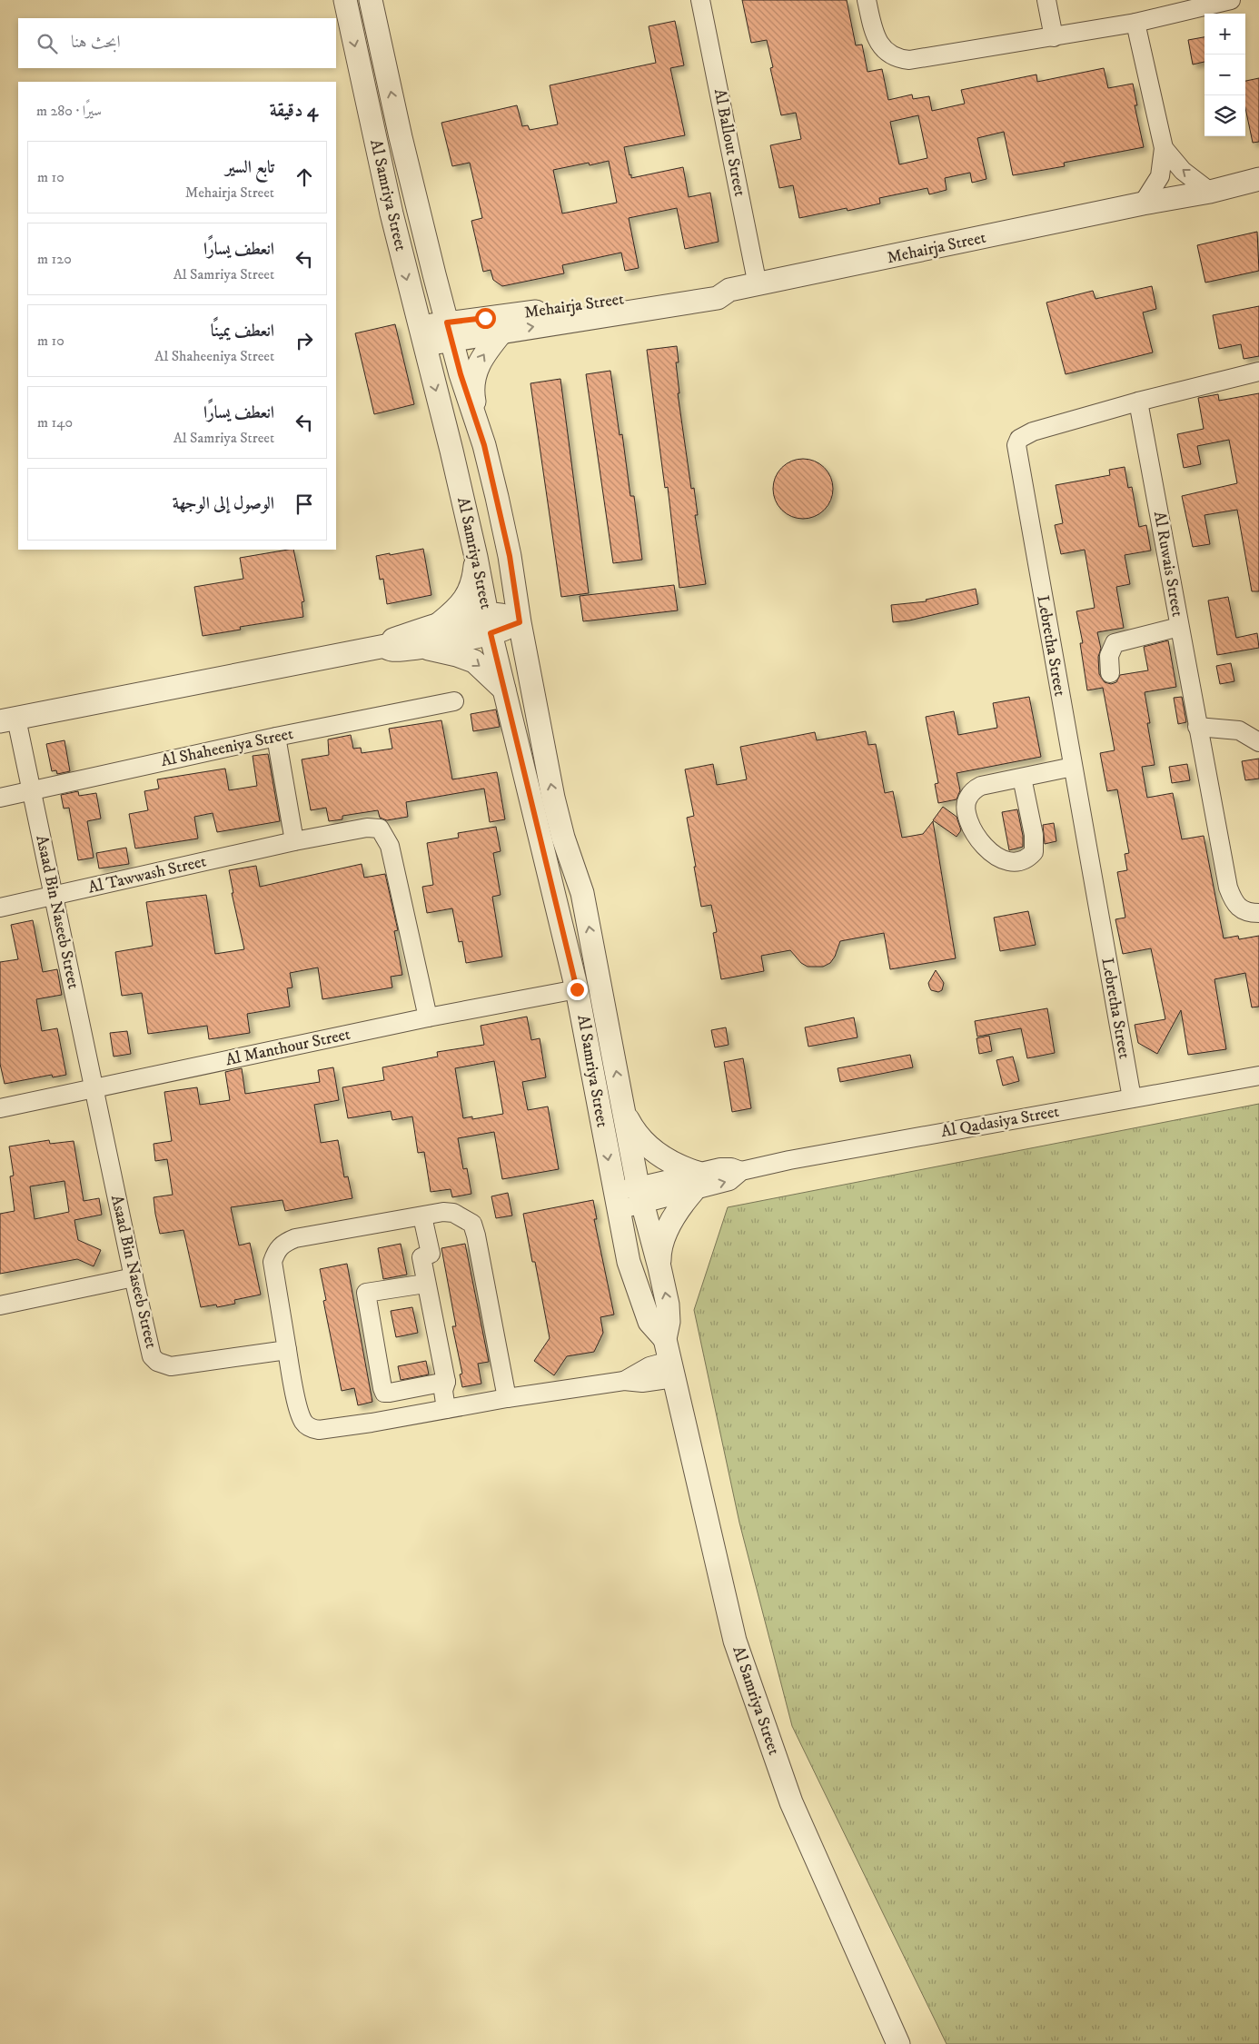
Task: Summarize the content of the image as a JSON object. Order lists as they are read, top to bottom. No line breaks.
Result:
{"streets":{"street":["Al Ballout Street","Al Samriya Street","Mehairja Street","Al Ruwais Street","Lebretha Street","Al Shaheeniya Street","Al Tawwash Street","Asaad Bin Naseeb Street","Al Manthour Street","Al Qadasiya Street"]},"crossings":[["Al Ballout Street","Mehairja Street"],["Al Samriya Street","Mehairja Street"],["Al Samriya Street","Al Manthour Street"],["Al Samriya Street","Al Qadasiya Street"],["Al Ruwais Street","Lebretha Street"],["Lebretha Street","Al Qadasiya Street"],["Al Shaheeniya Street","Asaad Bin Naseeb Street"],["Al Tawwash Street","Asaad Bin Naseeb Street"],["Al Tawwash Street","Al Manthour Street"],["Asaad Bin Naseeb Street","Al Manthour Street"]],"page":{"map_buttons":["+","−"],"search":"ابحث هنا","heading":["4 دقيقة","سيرًا · 280 m"],"list":[["تابع السير","Mehairja Street","10 m"],["انعطف يسارًا","Al Samriya Street","120 m"],["انعطف يمينًا","Al Shaheeniya Street","10 m"],["انعطف يسارًا","Al Samriya Street","140 m"],"الوصول إلى الوجهة"]}}
